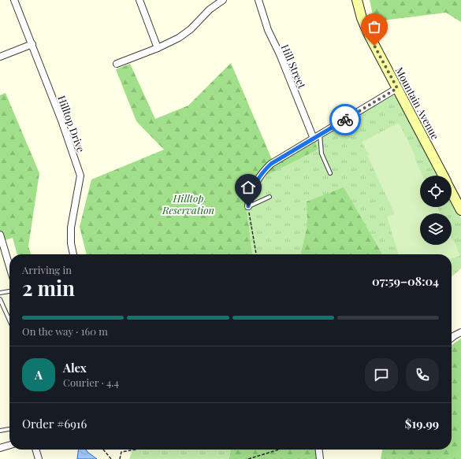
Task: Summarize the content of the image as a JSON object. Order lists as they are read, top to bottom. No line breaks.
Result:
{"streets":{"street":["Hill Street","Mountain Avenue","Hilltop Drive"]},"parks":["Hilltop Reservation"],"page":{"heading":["2 min","Arriving in","07:59–08:04"],"panel":["Alex","Courier · 4.4","Order #6916","$19.99"],"bar":"On the way · 160 m","round":"A"}}
